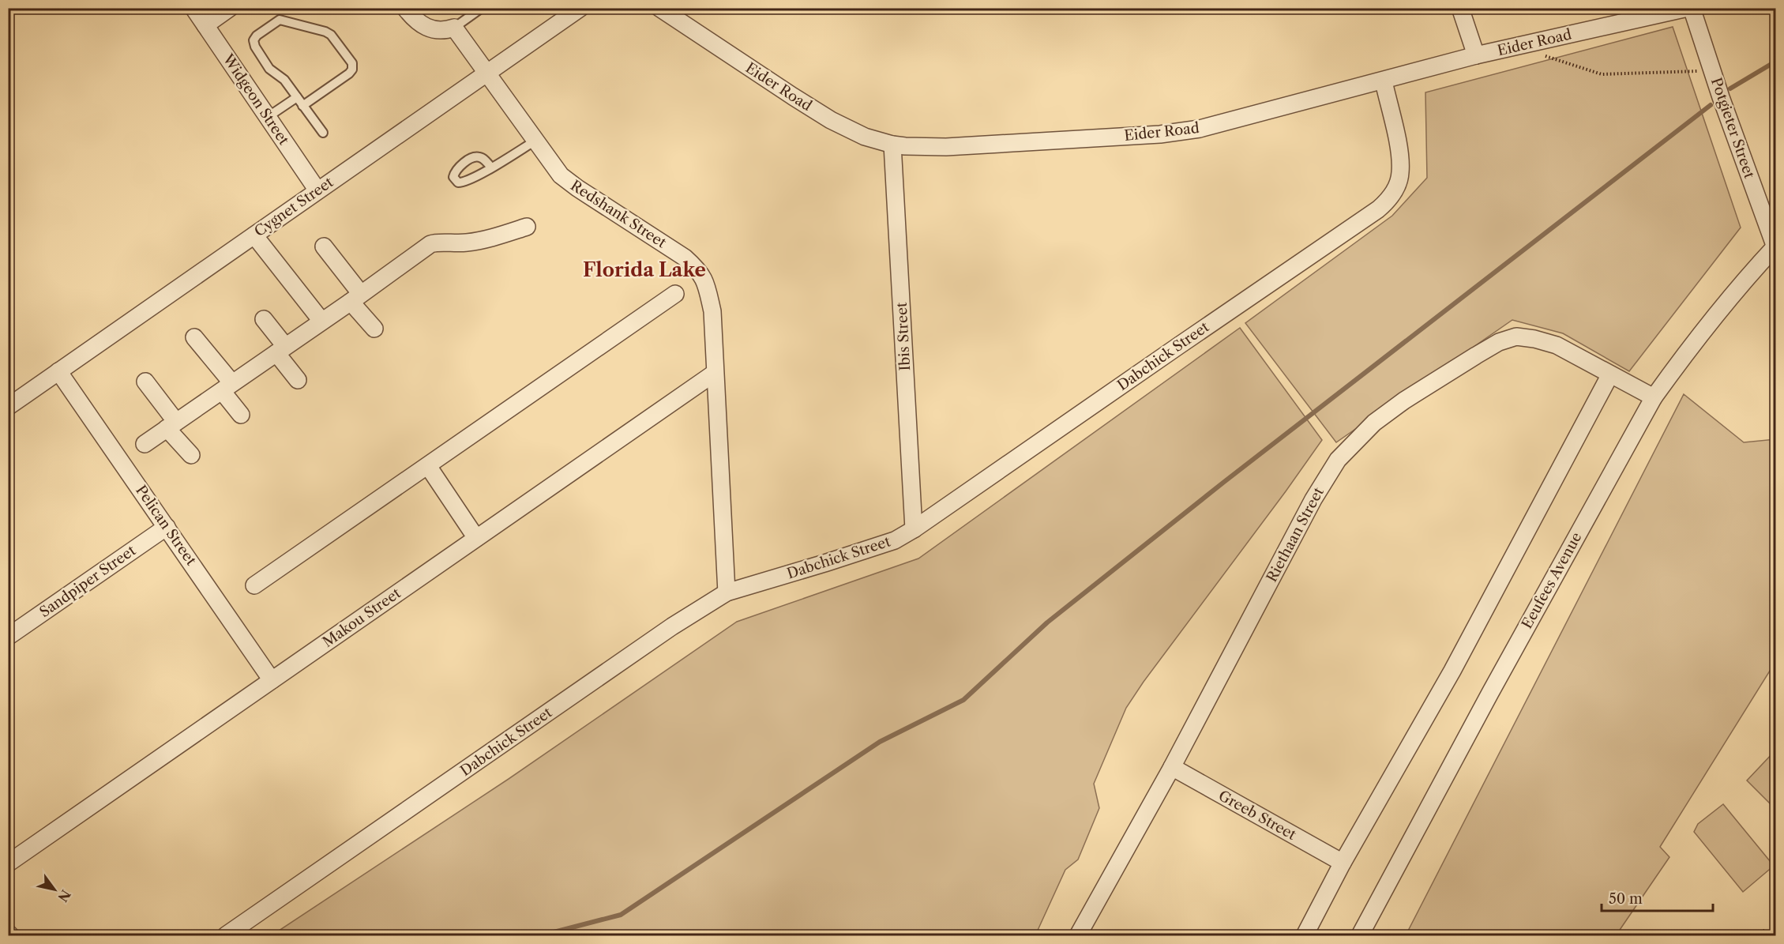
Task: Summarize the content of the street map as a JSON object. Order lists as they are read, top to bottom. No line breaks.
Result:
{"streets":{"street":["Eider Road","Widgeon Street","Potgieter Street","Cygnet Street","Redshank Street","Ibis Street","Dabchick Street","Pelican Street","Riethaan Street","Eeufees Avenue","Sandpiper Street","Makou Street","Greeb Street"]},"crossings":[["Eider Road","Ibis Street"],["Eider Road","Dabchick Street"],["Widgeon Street","Cygnet Street"],["Potgieter Street","Eeufees Avenue"],["Cygnet Street","Redshank Street"],["Cygnet Street","Pelican Street"],["Redshank Street","Dabchick Street"],["Redshank Street","Makou Street"],["Ibis Street","Dabchick Street"],["Pelican Street","Sandpiper Street"],["Pelican Street","Makou Street"],["Riethaan Street","Eeufees Avenue"],["Riethaan Street","Greeb Street"]],"districts":["Florida Lake"],"scale_bar":"50 m","north":"bottom right"}
